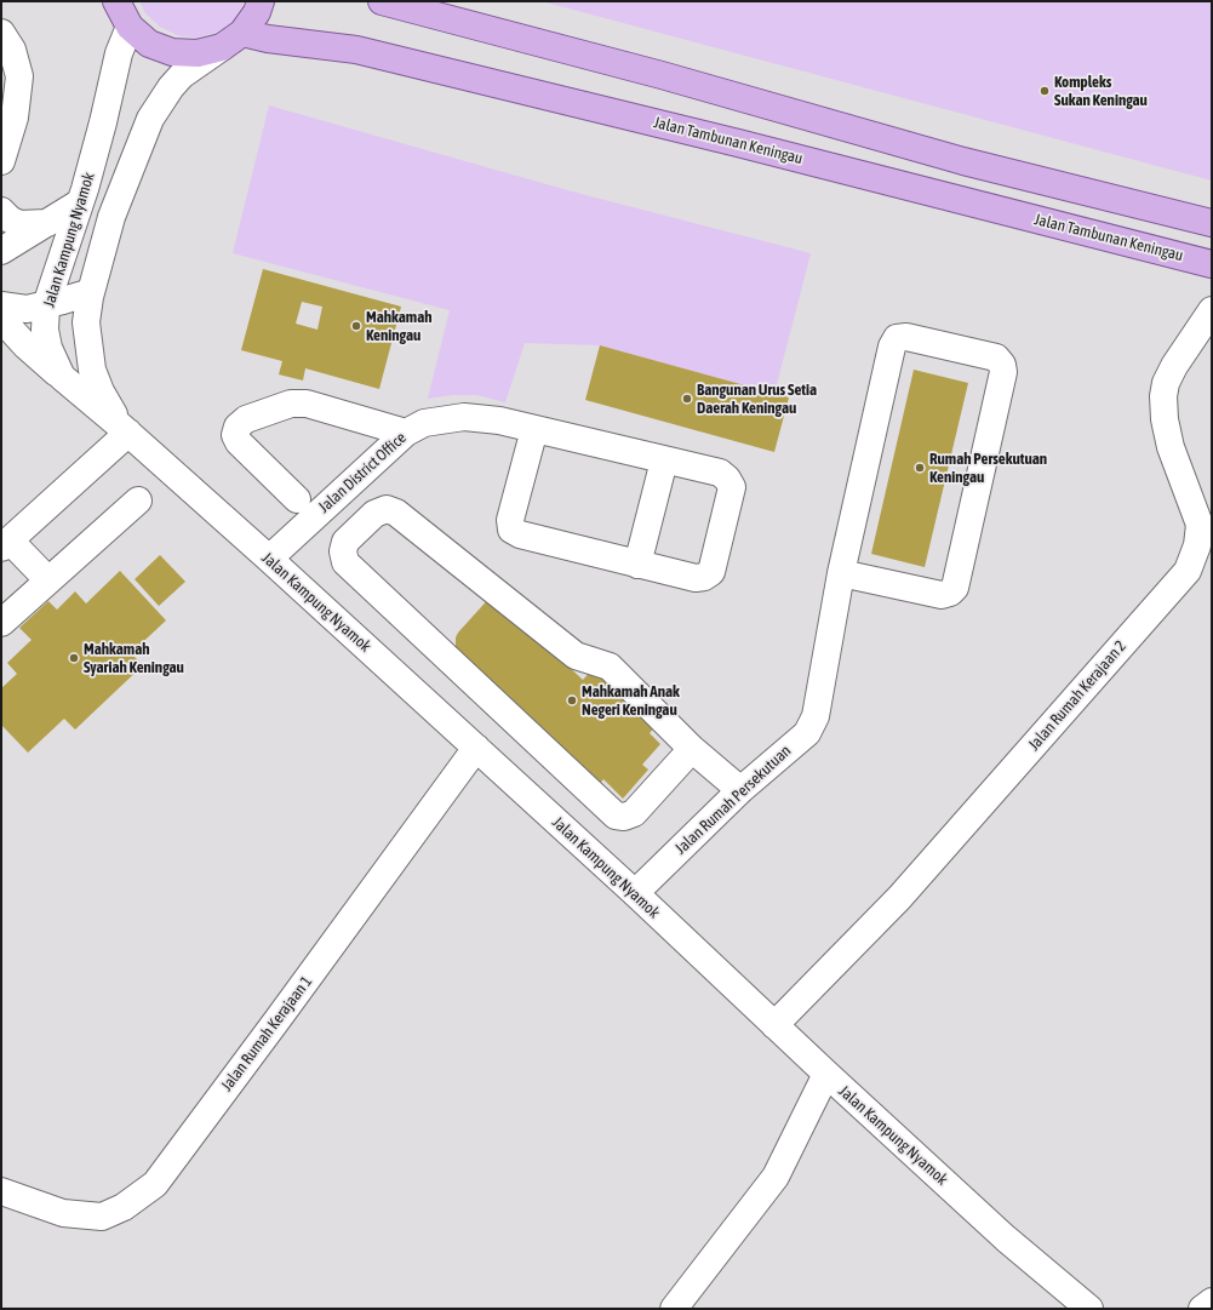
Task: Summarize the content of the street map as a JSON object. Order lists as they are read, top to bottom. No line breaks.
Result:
{"streets":{"main road":["Jalan Tambunan Keningau"],"street":["Jalan Kampung Nyamok","Jalan District Office","Jalan Rumah Kerajaan 2","Jalan Rumah Persekutuan","Jalan Rumah Kerajaan 1"]},"crossings":[["Jalan Tambunan Keningau","Jalan Kampung Nyamok"],["Jalan Kampung Nyamok","Jalan District Office"],["Jalan Kampung Nyamok","Jalan Rumah Kerajaan 2"],["Jalan Kampung Nyamok","Jalan Rumah Persekutuan"],["Jalan Kampung Nyamok","Jalan Rumah Kerajaan 1"]],"places":["Kompleks Sukan Keningau","Mahkamah Keningau","Bangunan Urus Setia Daerah Keningau","Rumah Persekutuan Keningau","Mahkamah Syariah Keningau","Mahkamah Anak Negeri Keningau"]}
